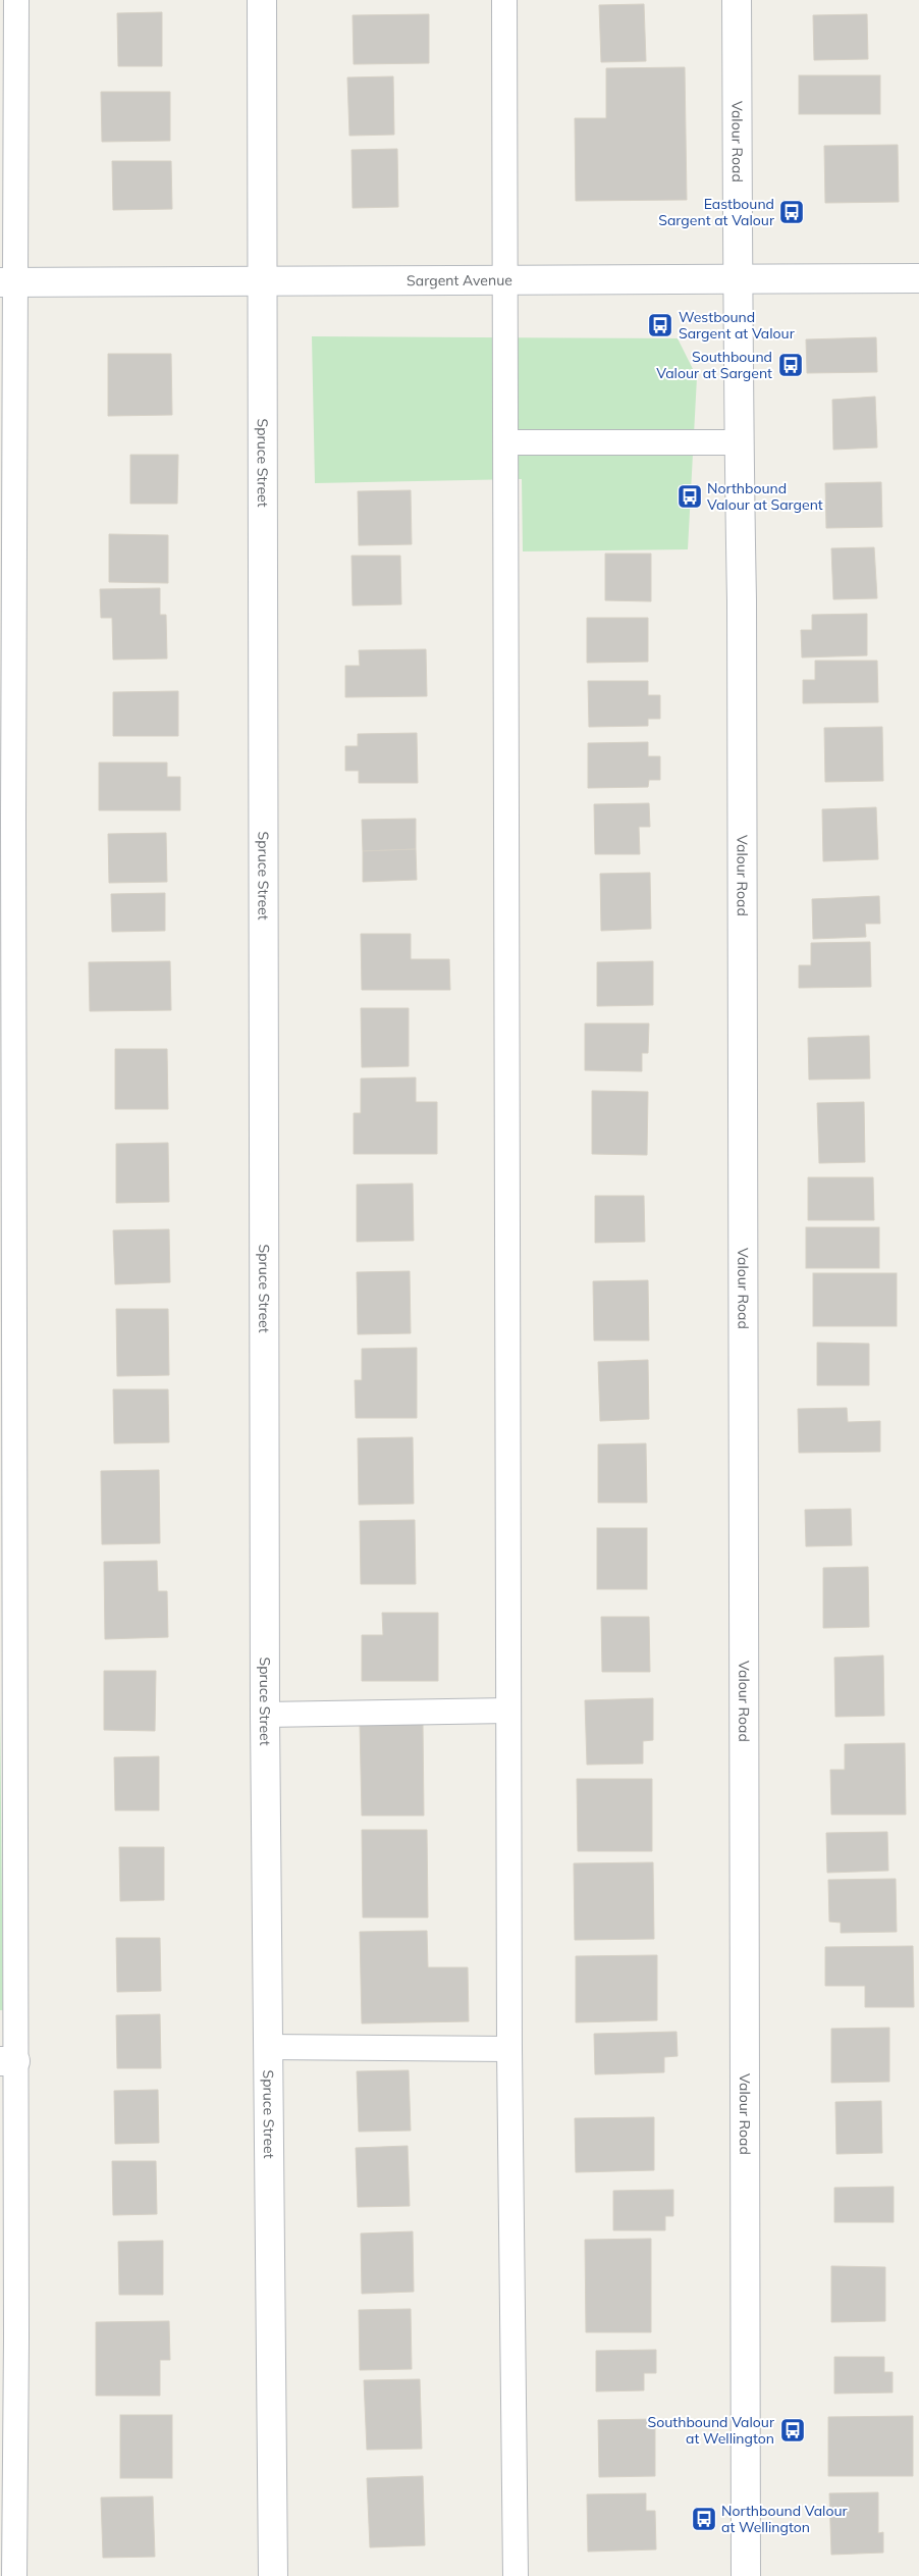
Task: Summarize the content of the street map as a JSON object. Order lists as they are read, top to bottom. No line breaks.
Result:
{"streets":{"street":["Valour Road","Sargent Avenue","Spruce Street"]},"crossings":[["Valour Road","Sargent Avenue"],["Sargent Avenue","Spruce Street"]],"places":{"bus stop":["Eastbound Sargent at Valour","Westbound Sargent at Valour","Southbound Valour at Sargent","Northbound Valour at Sargent","Southbound Valour at Wellington","Northbound Valour at Wellington"]}}
